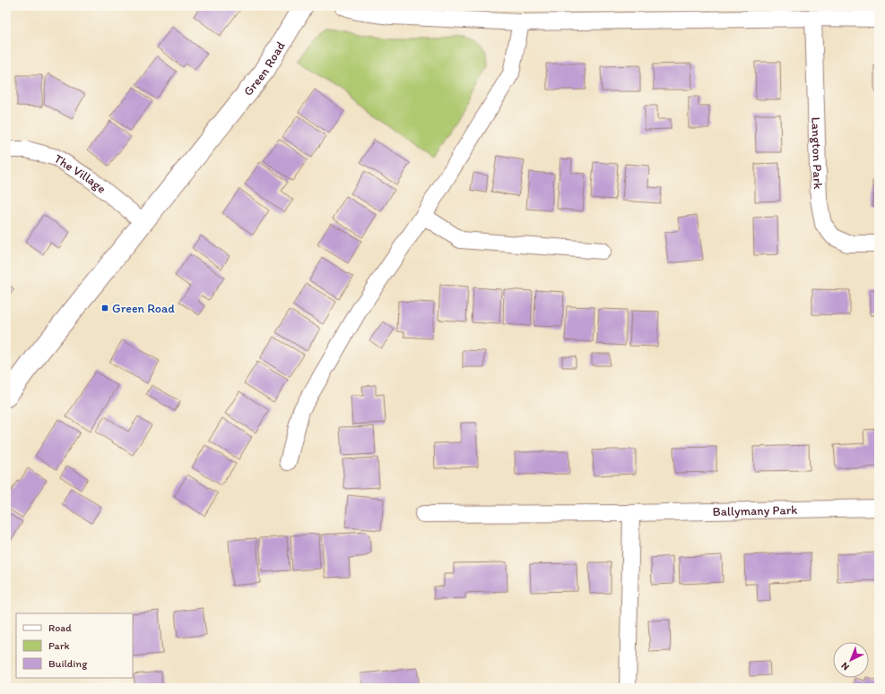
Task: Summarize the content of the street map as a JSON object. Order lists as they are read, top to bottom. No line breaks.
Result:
{"streets":{"street":["Green Road","Langton Park","The Village","Ballymany Park"]},"crossings":[["Green Road","The Village"]],"places":{"transit":["Green Road"]},"legend":["Road","Park","Building"],"north":"bottom left"}
